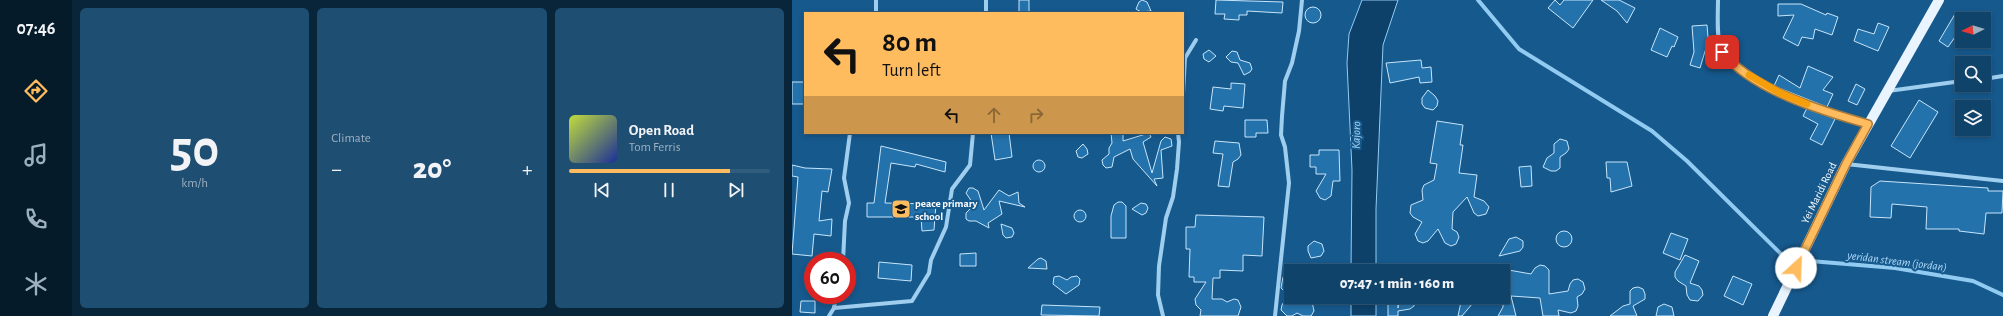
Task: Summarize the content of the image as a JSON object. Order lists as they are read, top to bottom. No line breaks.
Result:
{"streets":{"main road":["Yei Maridi Road"]},"water":["Kajoro","yeridan stream (jordan)"],"places":{"school or university":["peace primary school"]},"north":"left","page":{"tabs":"07:46","tile":[["50","km/h"],"Climate"],"turn":["80 m","Turn left"],"song":["Open Road","Tom Ferris"],"heat":["−","20°","+"],"limit":"60","trip":"07:47 · 1 min · 160 m"}}
